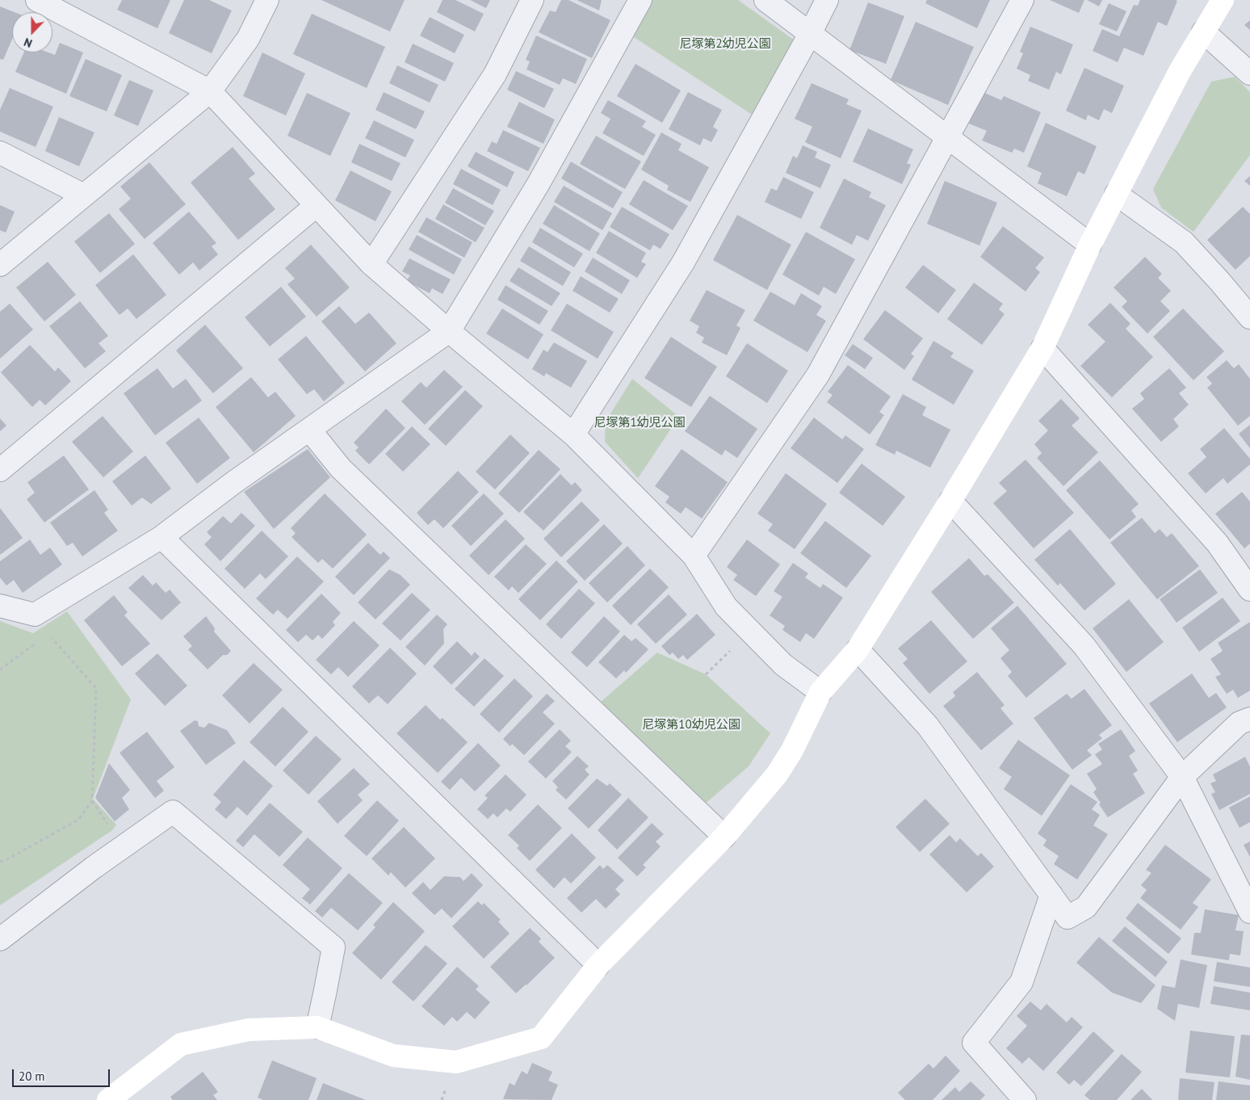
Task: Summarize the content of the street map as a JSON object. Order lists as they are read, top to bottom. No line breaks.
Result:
{"parks":["尼塚第2幼児公園","尼塚第1幼児公園","尼塚第10幼児公園"],"scale_bar":"20 m","north":"bottom"}
